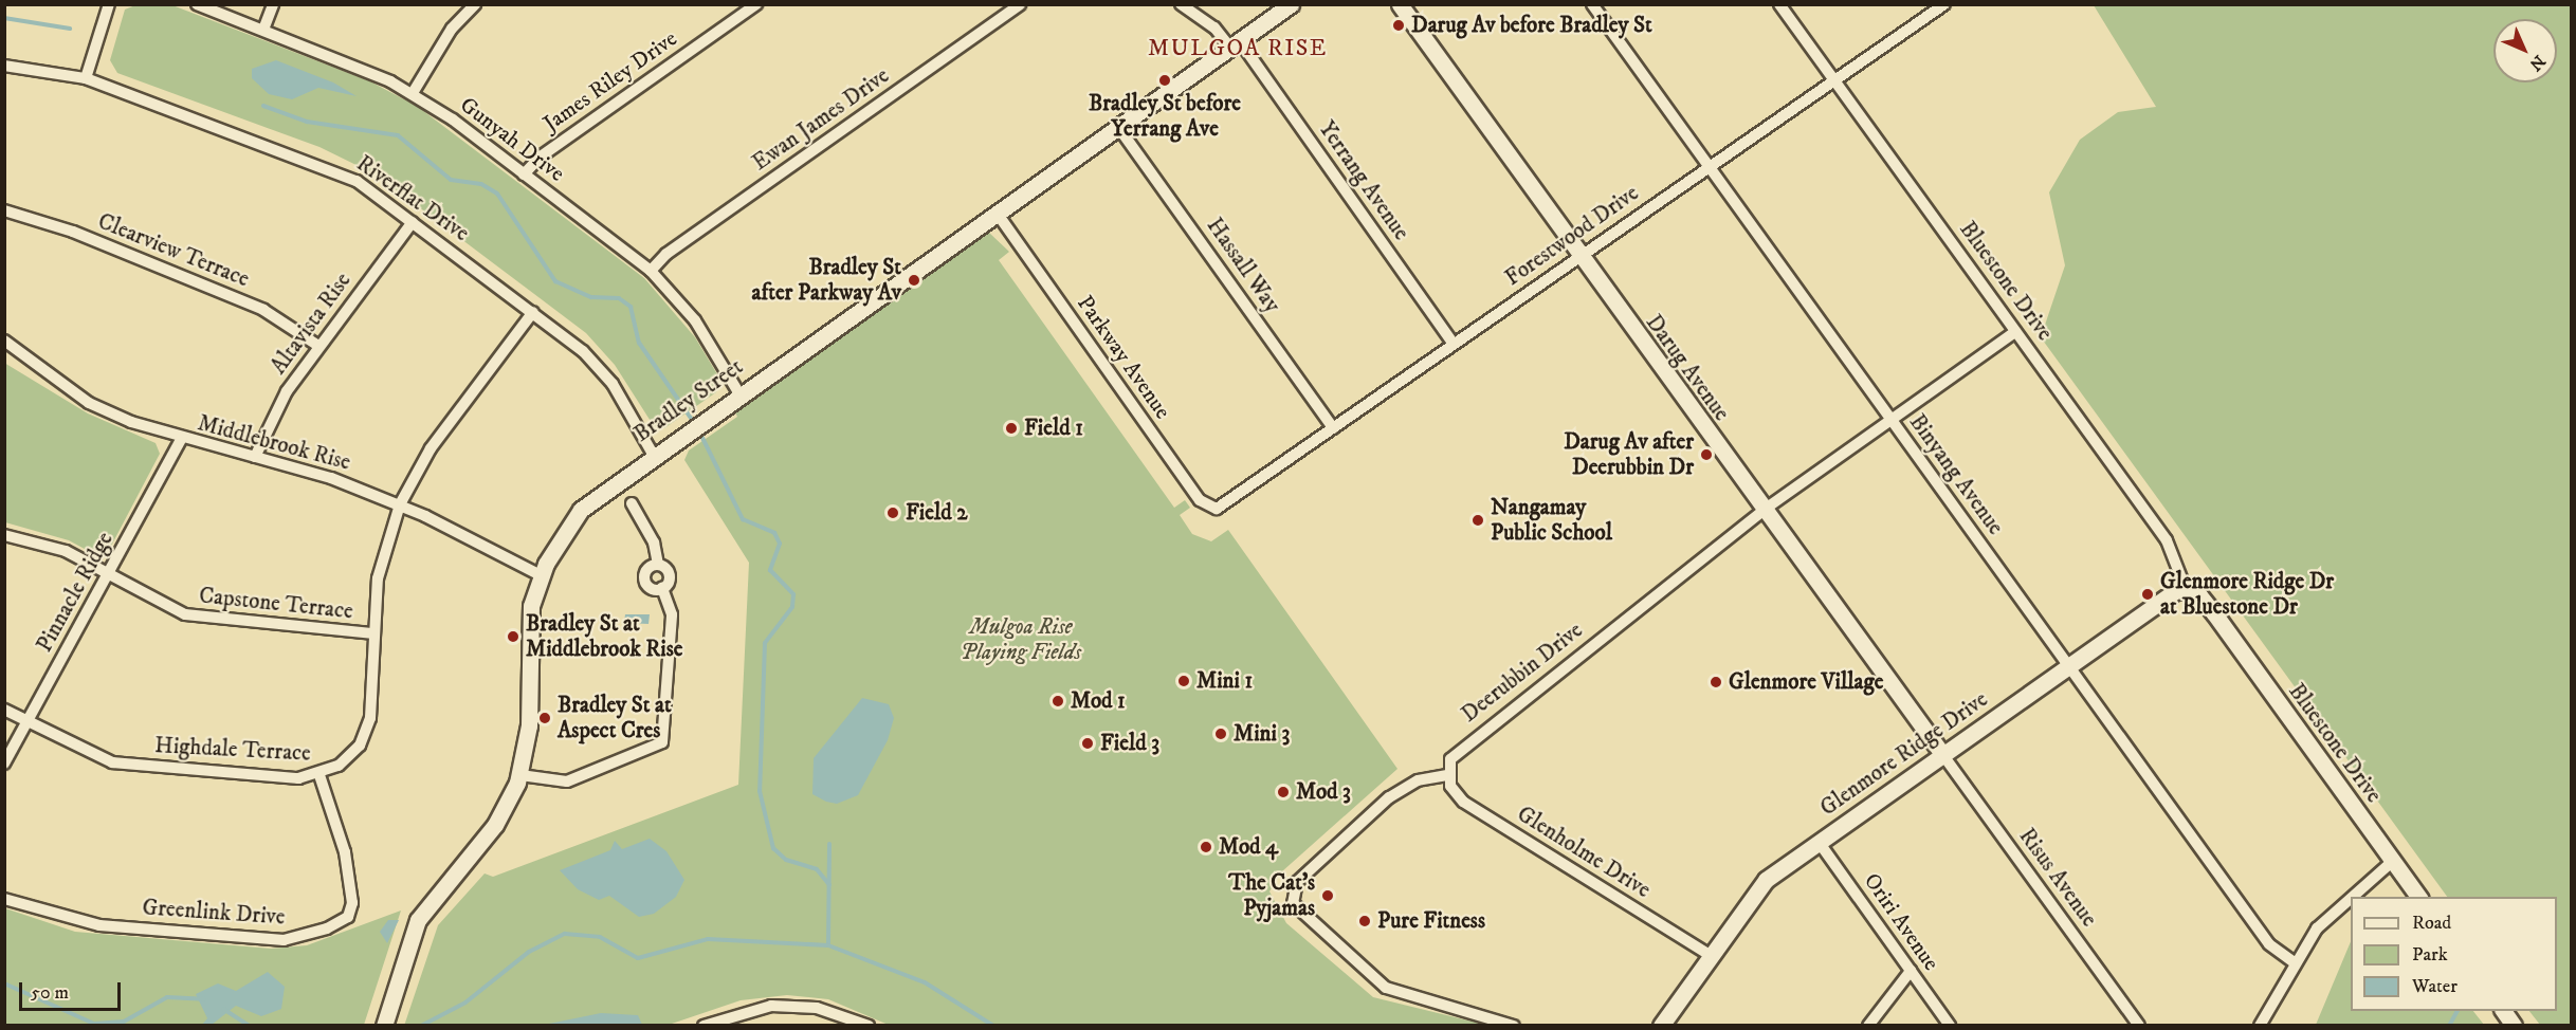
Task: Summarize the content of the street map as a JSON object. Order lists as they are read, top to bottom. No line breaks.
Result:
{"streets":{"street":["James Riley Drive","Ewan James Drive","Gunyah Drive","Yerrang Avenue","Riverflat Drive","Forestwood Drive","Clearview Terrace","Hassall Way","Bluestone Drive","Altavista Rise","Parkway Avenue","Darug Avenue","Bradley Street","Middlebrook Rise","Binyang Avenue","Pinnacle Ridge","Capstone Terrace","Deerubbin Drive","Highdale Terrace","Glenmore Ridge Drive","Glenholme Drive","Risus Avenue","Greenlink Drive","Oriri Avenue"]},"crossings":[["James Riley Drive","Gunyah Drive"],["Ewan James Drive","Gunyah Drive"],["Gunyah Drive","Bradley Street"],["Yerrang Avenue","Forestwood Drive"],["Yerrang Avenue","Bradley Street"],["Riverflat Drive","Altavista Rise"],["Riverflat Drive","Bradley Street"],["Riverflat Drive","Highdale Terrace"],["Forestwood Drive","Hassall Way"],["Forestwood Drive","Bluestone Drive"],["Forestwood Drive","Parkway Avenue"],["Forestwood Drive","Darug Avenue"],["Forestwood Drive","Binyang Avenue"],["Clearview Terrace","Altavista Rise"],["Hassall Way","Bradley Street"],["Bluestone Drive","Deerubbin Drive"],["Bluestone Drive","Glenmore Ridge Drive"],["Altavista Rise","Middlebrook Rise"],["Parkway Avenue","Bradley Street"],["Darug Avenue","Deerubbin Drive"],["Darug Avenue","Glenmore Ridge Drive"],["Darug Avenue","Risus Avenue"],["Bradley Street","Middlebrook Rise"],["Middlebrook Rise","Pinnacle Ridge"],["Middlebrook Rise","Highdale Terrace"],["Binyang Avenue","Deerubbin Drive"],["Binyang Avenue","Glenmore Ridge Drive"],["Pinnacle Ridge","Capstone Terrace"],["Pinnacle Ridge","Highdale Terrace"],["Capstone Terrace","Highdale Terrace"],["Deerubbin Drive","Glenholme Drive"],["Highdale Terrace","Greenlink Drive"],["Glenmore Ridge Drive","Glenholme Drive"],["Glenmore Ridge Drive","Risus Avenue"],["Glenmore Ridge Drive","Oriri Avenue"]],"districts":["MULGOA RISE"],"parks":["Mulgoa Rise Playing Fields"],"places":["Darug Av before Bradley St","Bradley St before Yerrang Ave","Bradley St after Parkway Av","Field 1","Darug Av after Deerubbin Dr","Field 2","Nangamay Public School","Glenmore Ridge Dr at Bluestone Dr","Bradley St at Middlebrook Rise","Mini 1","Glenmore Village","Mod 1","Bradley St at Aspect Cres","Mini 3","Field 3","Mod 3","Mod 4","The Cat's Pyjamas","Pure Fitness"],"legend":["Road","Park","Water"],"scale_bar":"50 m","north":"bottom right"}
